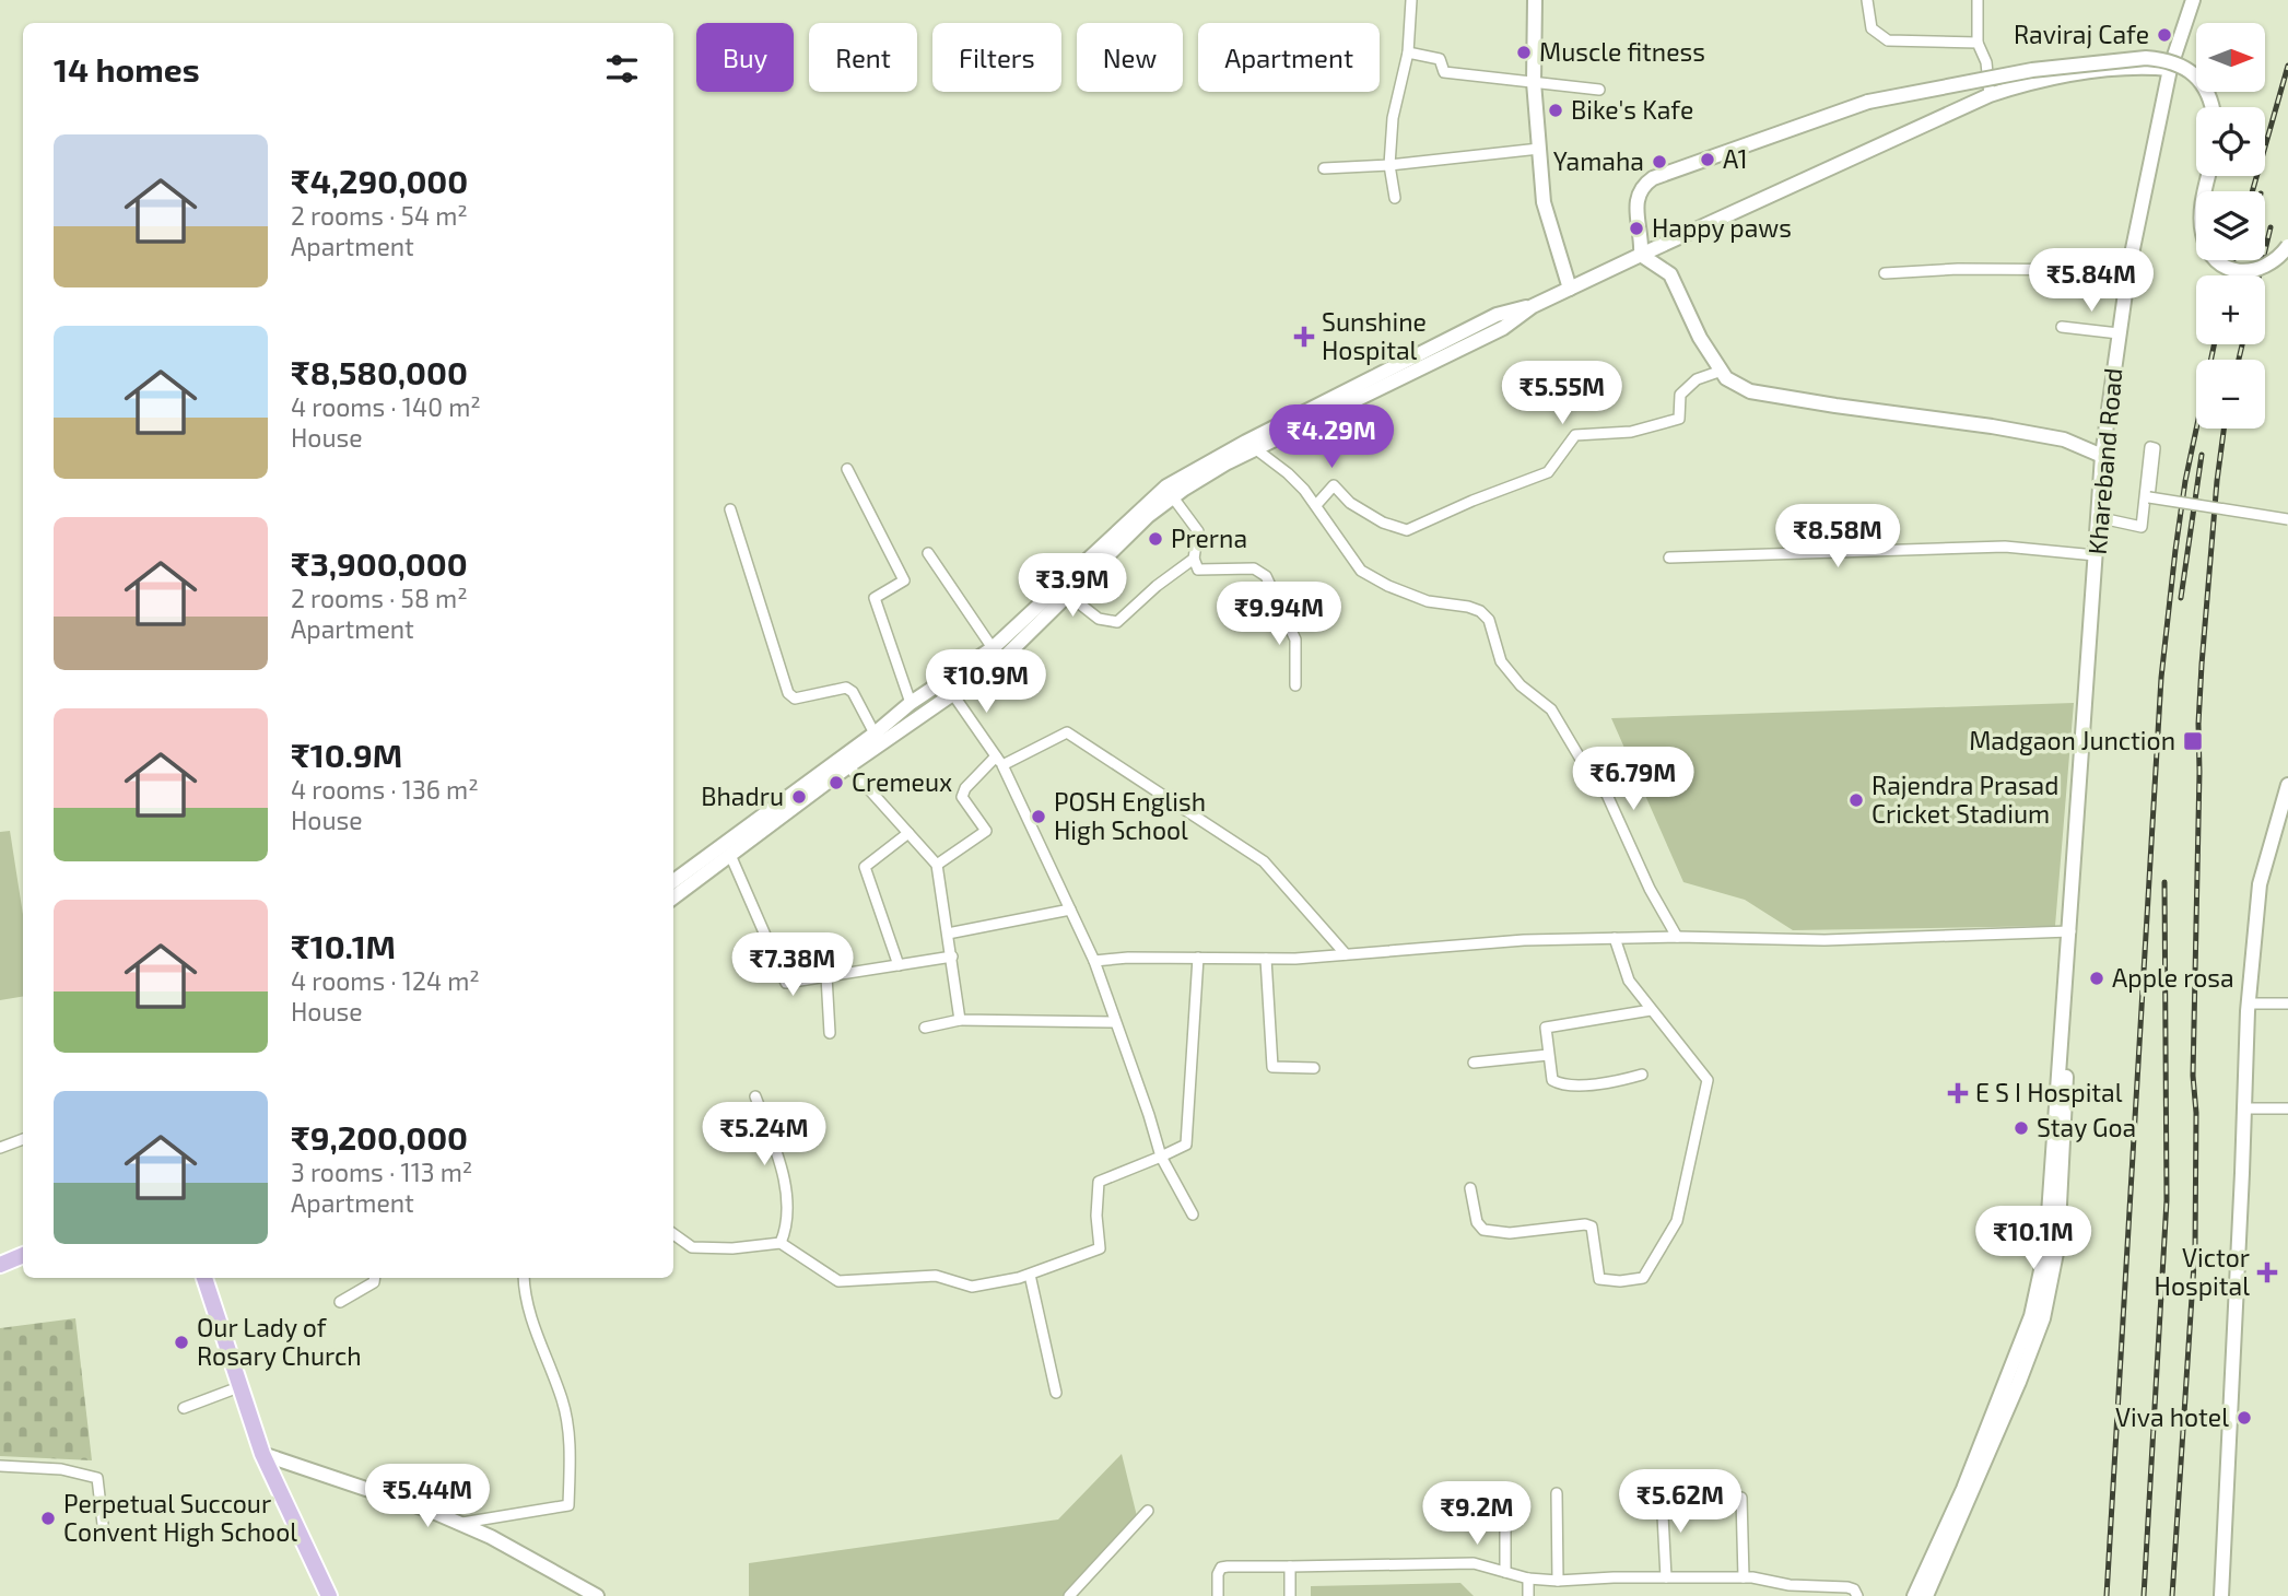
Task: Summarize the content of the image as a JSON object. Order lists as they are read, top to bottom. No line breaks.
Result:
{"streets":{"main road":["Khareband Road"]},"places":{"other":["Raviraj Cafe","Muscle fitness","Bike's Kafe","A1","Yamaha","Happy paws","Prerna","Cremeux","Bhadru","Rajendra Prasad Cricket Stadium","POSH English High School","Apple rosa","Stay Goa","Our Lady of Rosary Church","Viva hotel","Perpetual Succour Convent High School"],"health":["Sunshine Hospital","E S I Hospital","Victor Hospital"],"transit":["Madgaon Junction"]},"north":"right","page":{"map_buttons":["+","−"],"chip":["Buy","Rent","Filters","New","Apartment"],"heading":"14 homes","list":[{"name":"₹4,290,000","note":"2 rooms · 54 m² · Apartment"},{"name":"₹8,580,000","note":"4 rooms · 140 m² · House"},{"name":"₹3,900,000","note":"2 rooms · 58 m² · Apartment"},{"name":"₹10.9M","note":"4 rooms · 136 m² · House"},{"name":"₹10.1M","note":"4 rooms · 124 m² · House"},{"name":"₹9,200,000","note":"3 rooms · 113 m² · Apartment"}],"price":["₹5.84M","₹5.55M","₹4.29M","₹8.58M","₹3.9M","₹9.94M","₹10.9M","₹6.79M","₹7.38M","₹5.24M","₹10.1M","₹5.44M","₹5.62M","₹9.2M"]}}
